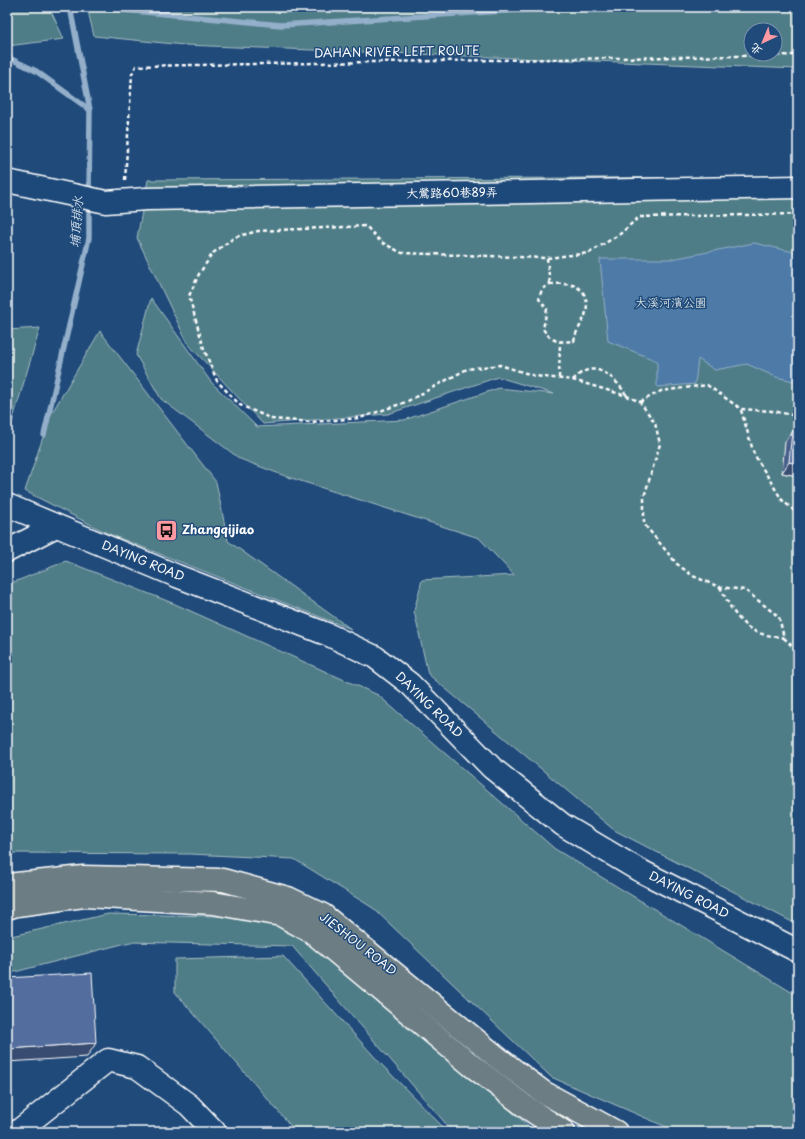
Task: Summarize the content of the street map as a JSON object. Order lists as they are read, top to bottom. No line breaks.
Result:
{"streets":{"main road":["JIESHOU ROAD"],"street":["大鶯路60巷89弄","DAYING ROAD"],"path":["DAHAN RIVER LEFT ROUTE"]},"water":["埔頂排水"],"parks":["大溪河濱公園"],"places":{"bus stop":["Zhangqijiao"]},"north":"bottom left"}
